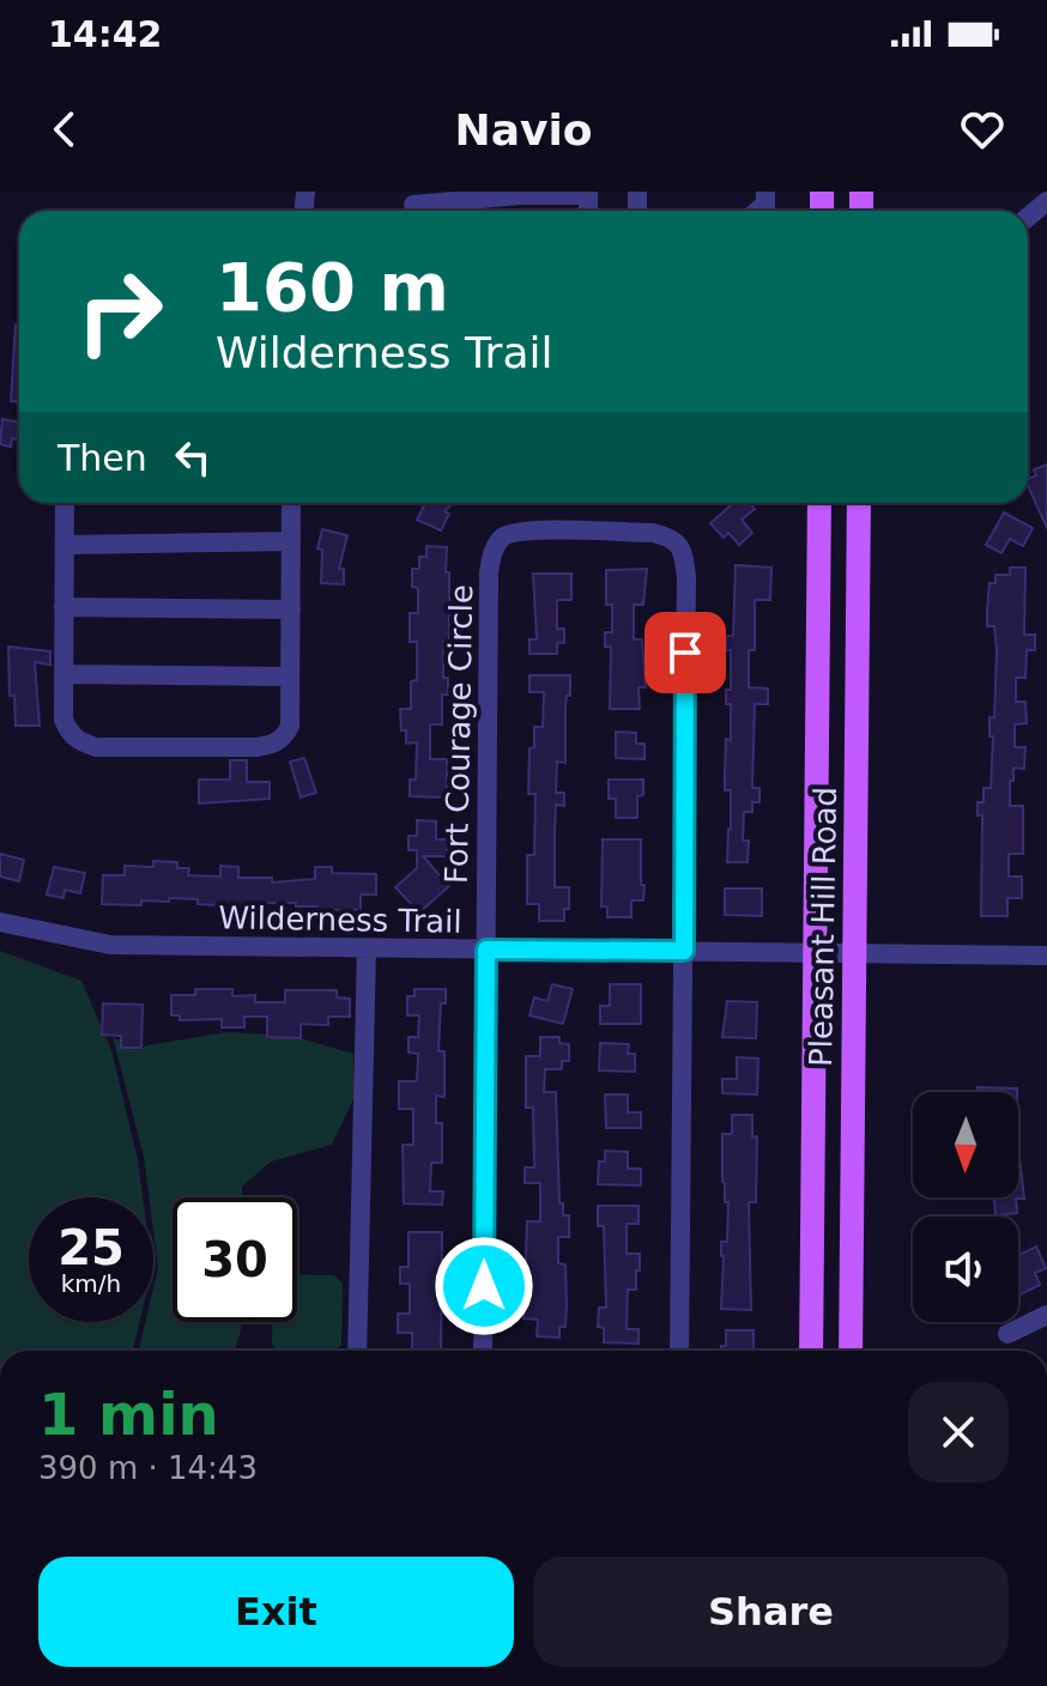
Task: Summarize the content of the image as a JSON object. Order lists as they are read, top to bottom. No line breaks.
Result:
{"streets":{"main road":["Pleasant Hill Road"],"street":["Fort Courage Circle","Wilderness Trail"]},"crossings":[["Fort Courage Circle","Wilderness Trail"],["Wilderness Trail","Pleasant Hill Road"]],"north":"bottom","page":{"status":"14:42","header":"Navio","turn":["160 m","Wilderness Trail"],"then":"Then","speed":"25 km/h","limit":"30","heading":["1 min","390 m · 14:43"],"buttons":["Exit","Share"]}}
